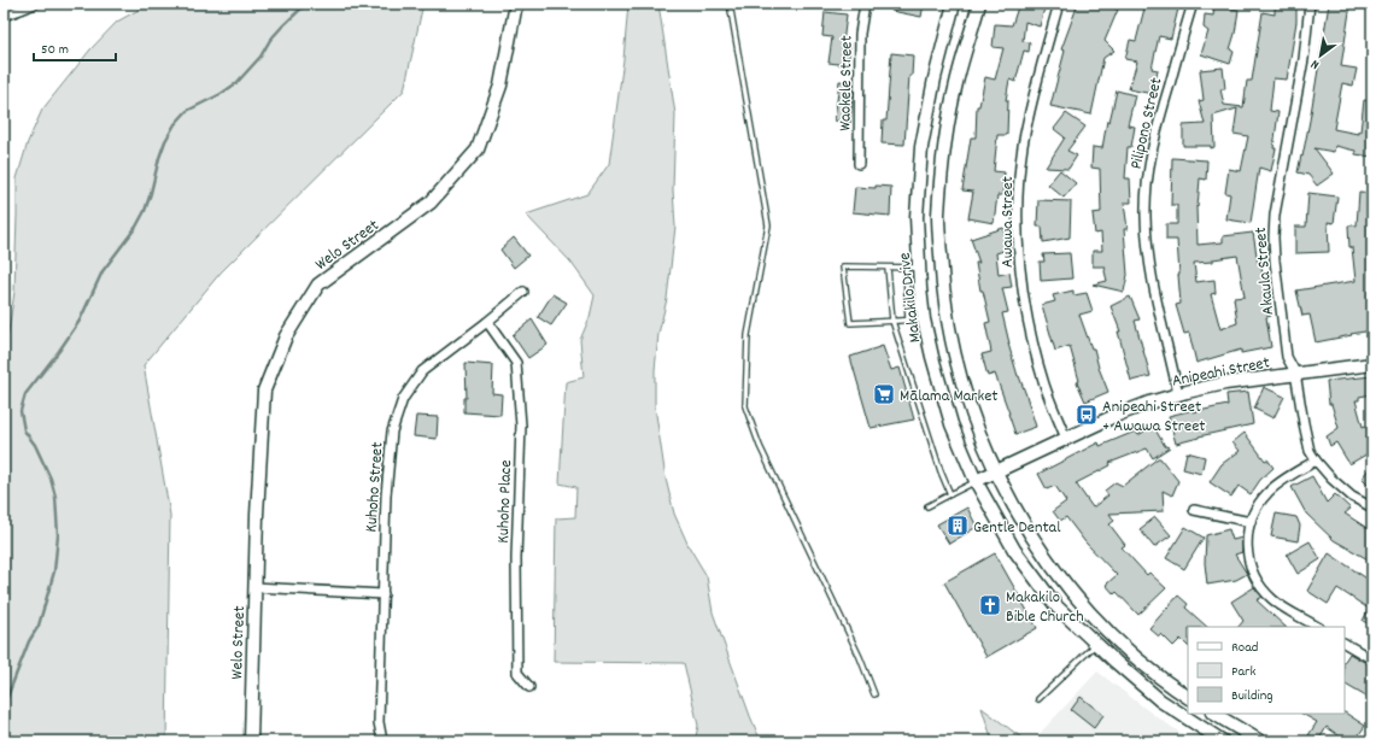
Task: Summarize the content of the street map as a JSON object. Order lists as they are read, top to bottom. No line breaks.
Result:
{"streets":{"main road":["Welo Street","Makakilo Drive","Anipeahi Street"],"street":["Waokele Street","Pilipono Street","Awawa Street","Akaula Street","Kuhoho Street","Kuhoho Place"]},"crossings":[["Pilipono Street","Anipeahi Street"],["Awawa Street","Anipeahi Street"],["Akaula Street","Anipeahi Street"],["Makakilo Drive","Anipeahi Street"],["Kuhoho Street","Kuhoho Place"]],"places":{"supermarket":["Mālama Market"],"bus stop":["Anipeahi Street + Awawa Street"],"building":["Gentle Dental"],"church":["Makakilo Bible Church"]},"legend":["Road","Park","Building"],"scale_bar":"50 m","north":"bottom left"}
